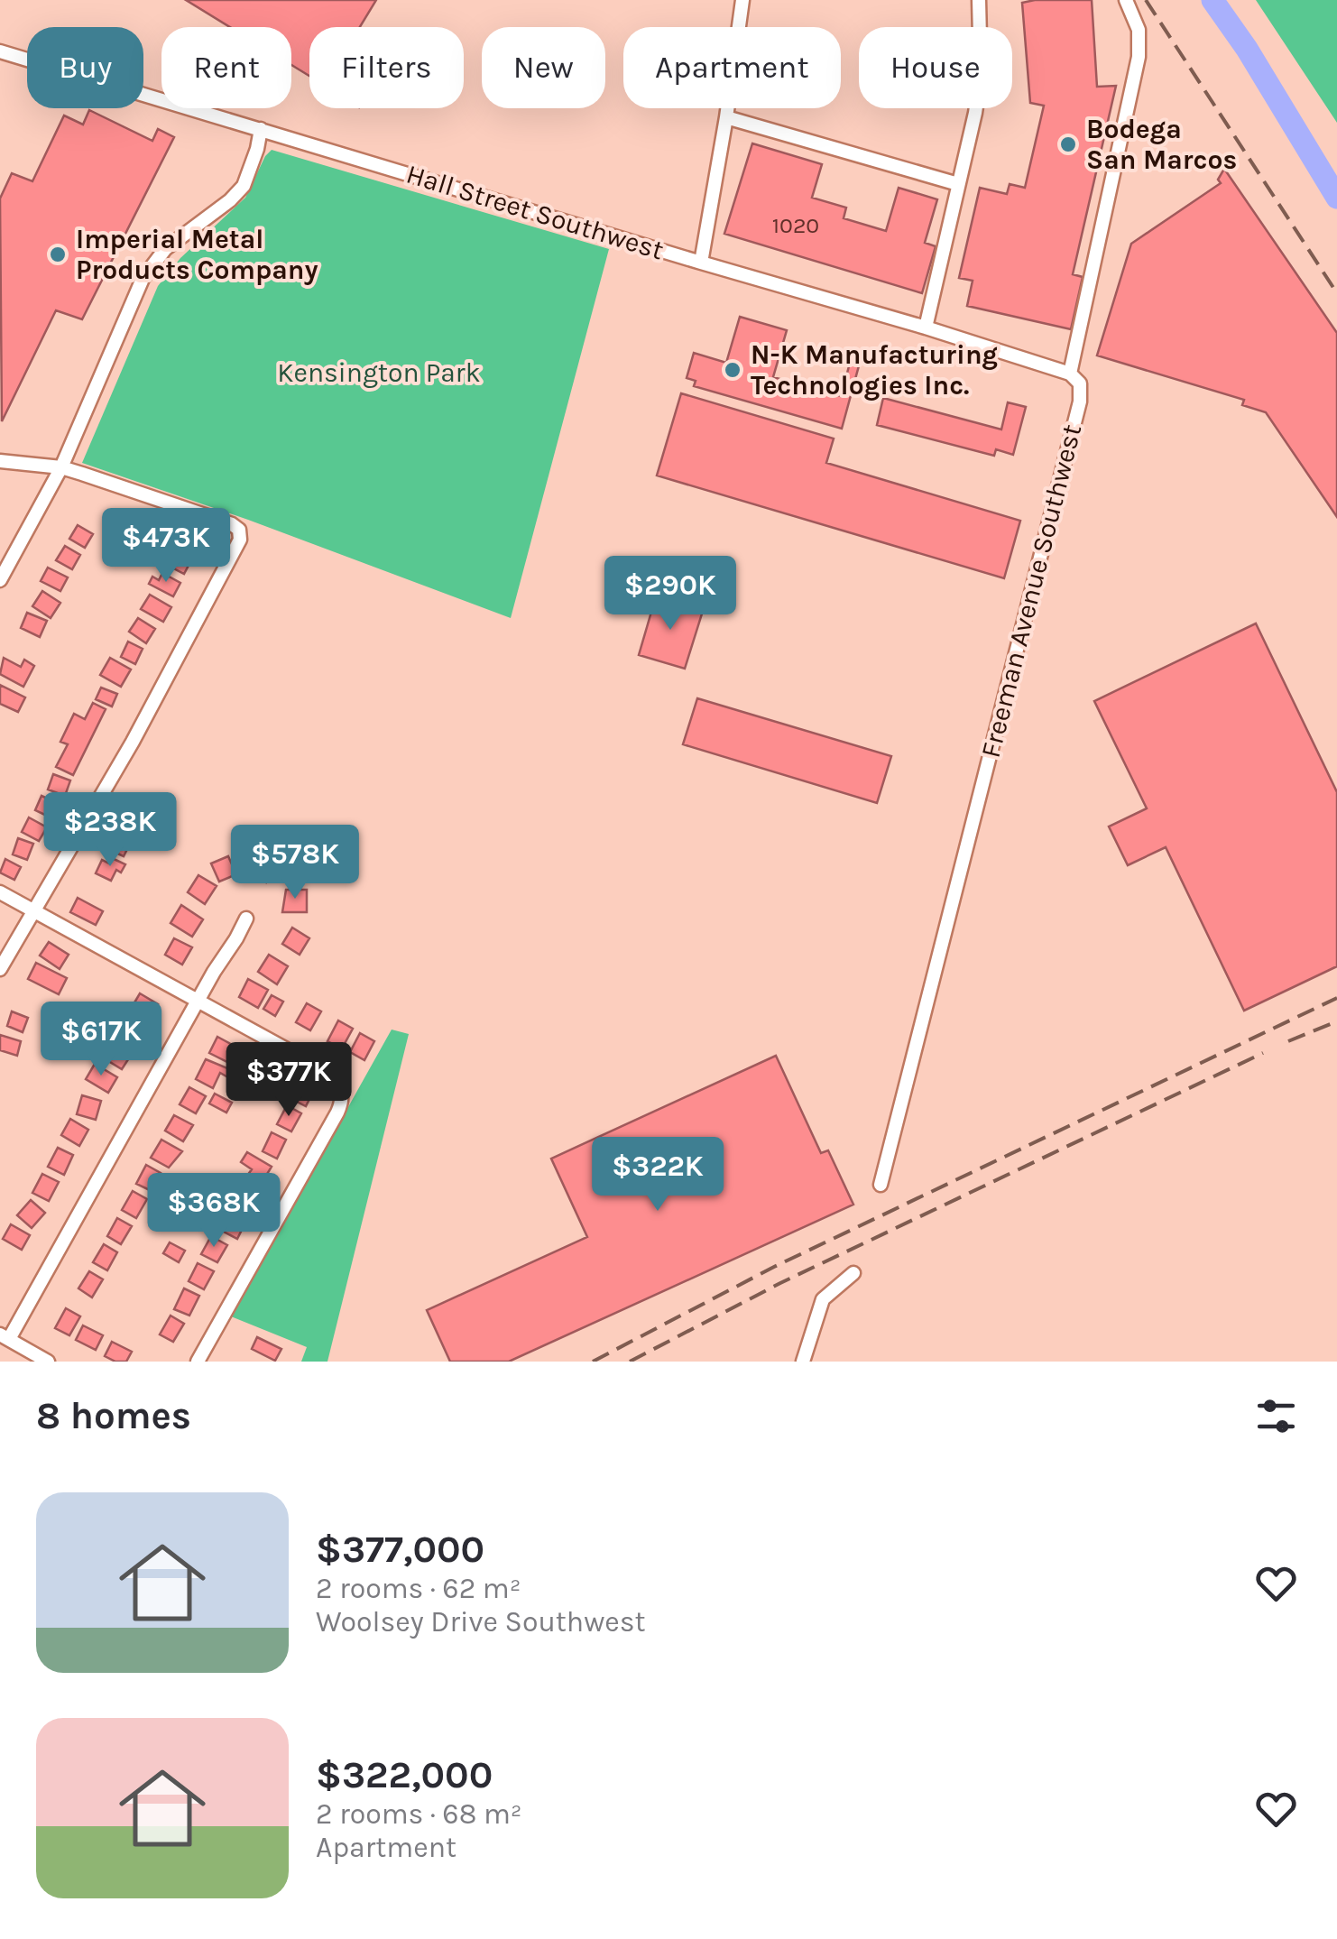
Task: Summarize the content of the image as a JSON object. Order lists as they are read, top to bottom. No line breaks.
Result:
{"streets":{"street":["Hall Street Southwest","Freeman Avenue Southwest"]},"crossings":[["Hall Street Southwest","Freeman Avenue Southwest"]],"parks":["Kensington Park"],"places":["Bodega San Marcos","Imperial Metal Products Company","N-K Manufacturing Technologies Inc."],"house_numbers":["1020"],"page":{"chip":["Buy","Rent","Filters","New","Apartment","House"],"price":["$473K","$290K","$238K","$578K","$617K","$377K","$322K","$368K"],"heading":"8 homes","list":[{"name":"$377,000","note":"2 rooms · 62 m² · Woolsey Drive Southwest"},{"name":"$322,000","note":"2 rooms · 68 m² · Apartment"}]}}
